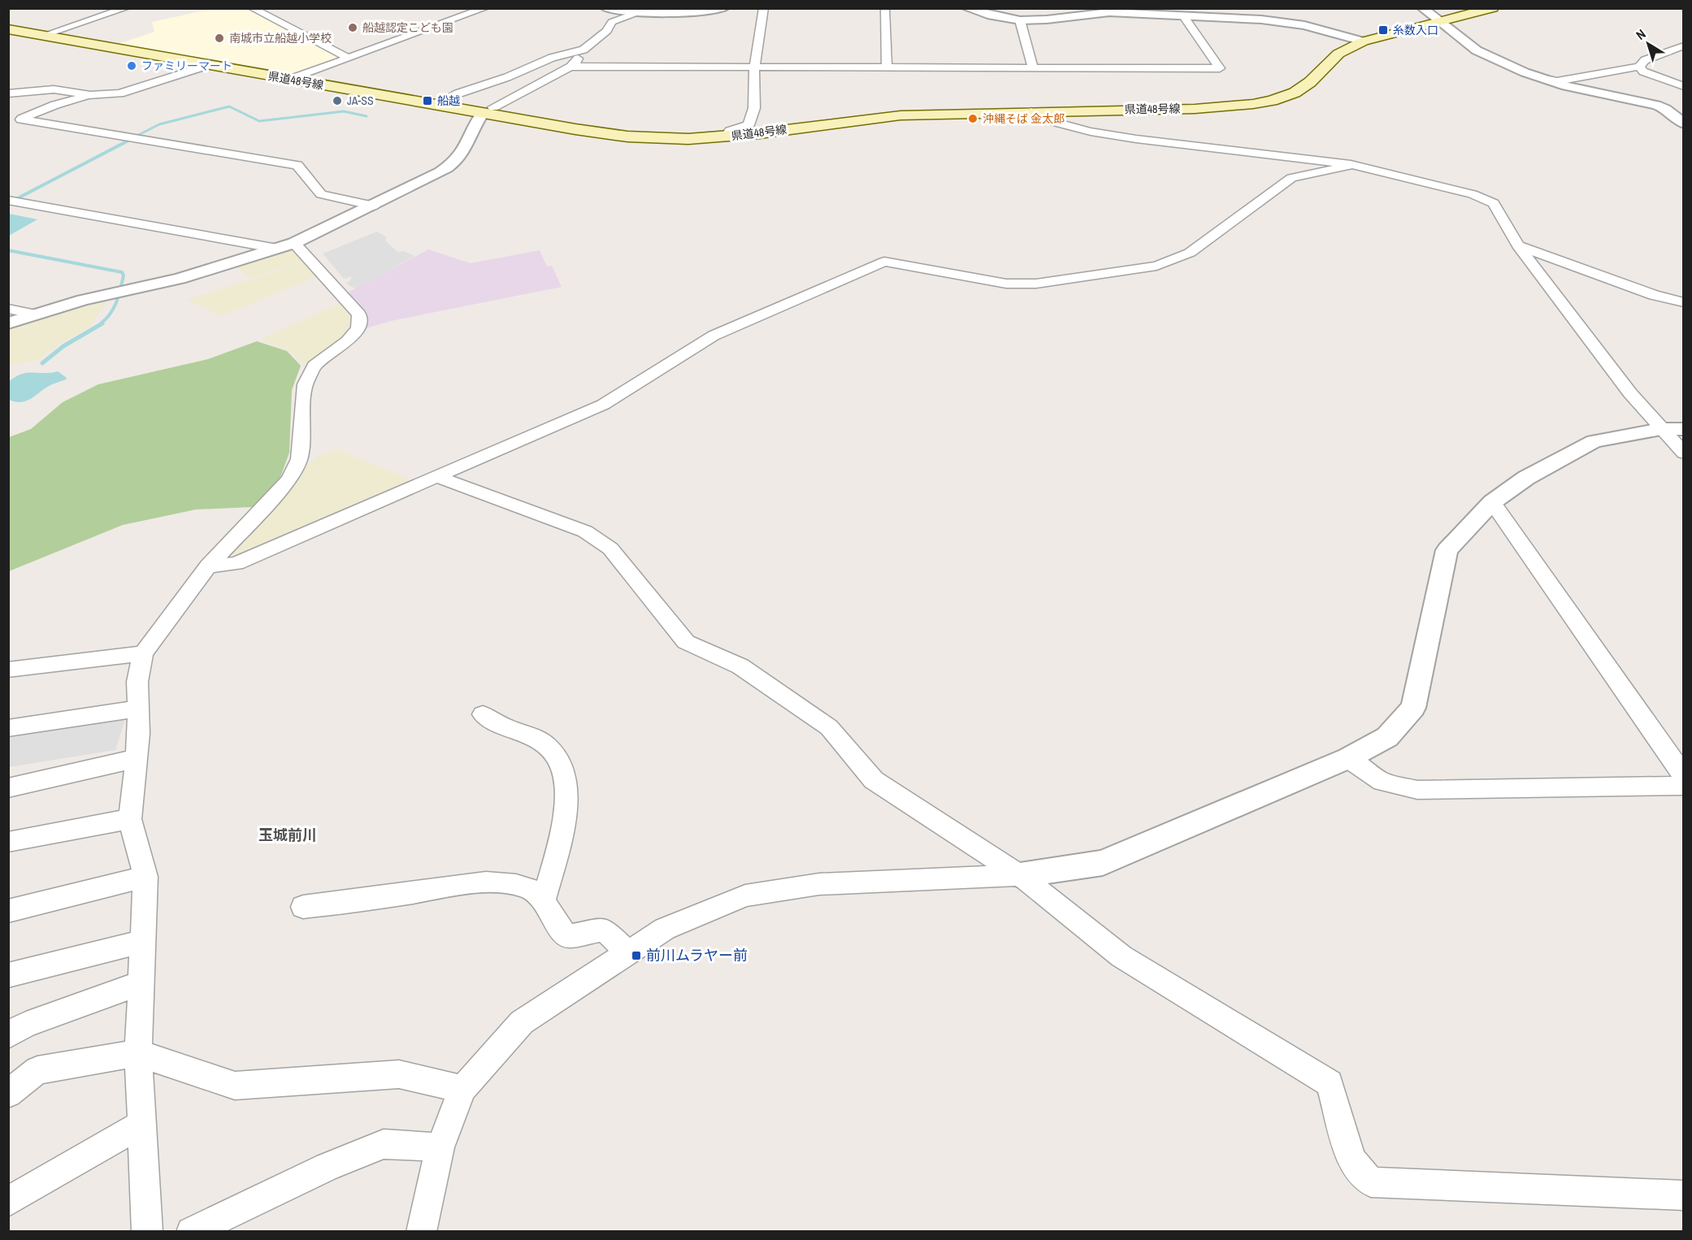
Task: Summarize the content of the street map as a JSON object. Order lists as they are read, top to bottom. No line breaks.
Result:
{"streets":{"main road":["県道48号線"]},"districts":["玉城前川"],"places":{"other":["船越認定こども園","南城市立船越小学校","ファミリーマート","JA-SS","沖縄そば 金太郎"],"transit":["糸数入口","船越","前川ムラヤー前"]},"north":"top left"}
